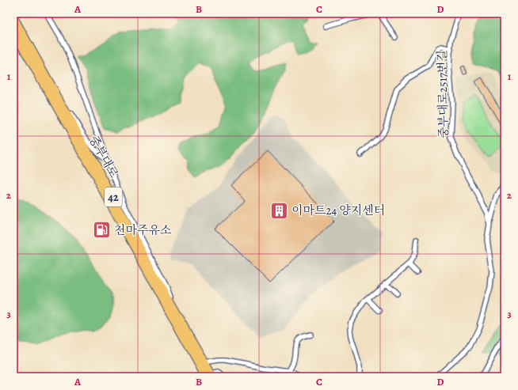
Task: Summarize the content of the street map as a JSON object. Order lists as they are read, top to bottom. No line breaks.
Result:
{"streets":{"main road":["중부대로","42"],"street":["중부대로2517번길"]},"places":{"building":["이마트24 양지센터"],"fuel station":["천마주유소"]},"grid":{"columns":["A","B","C","D"],"rows":["1","2","3"]}}
